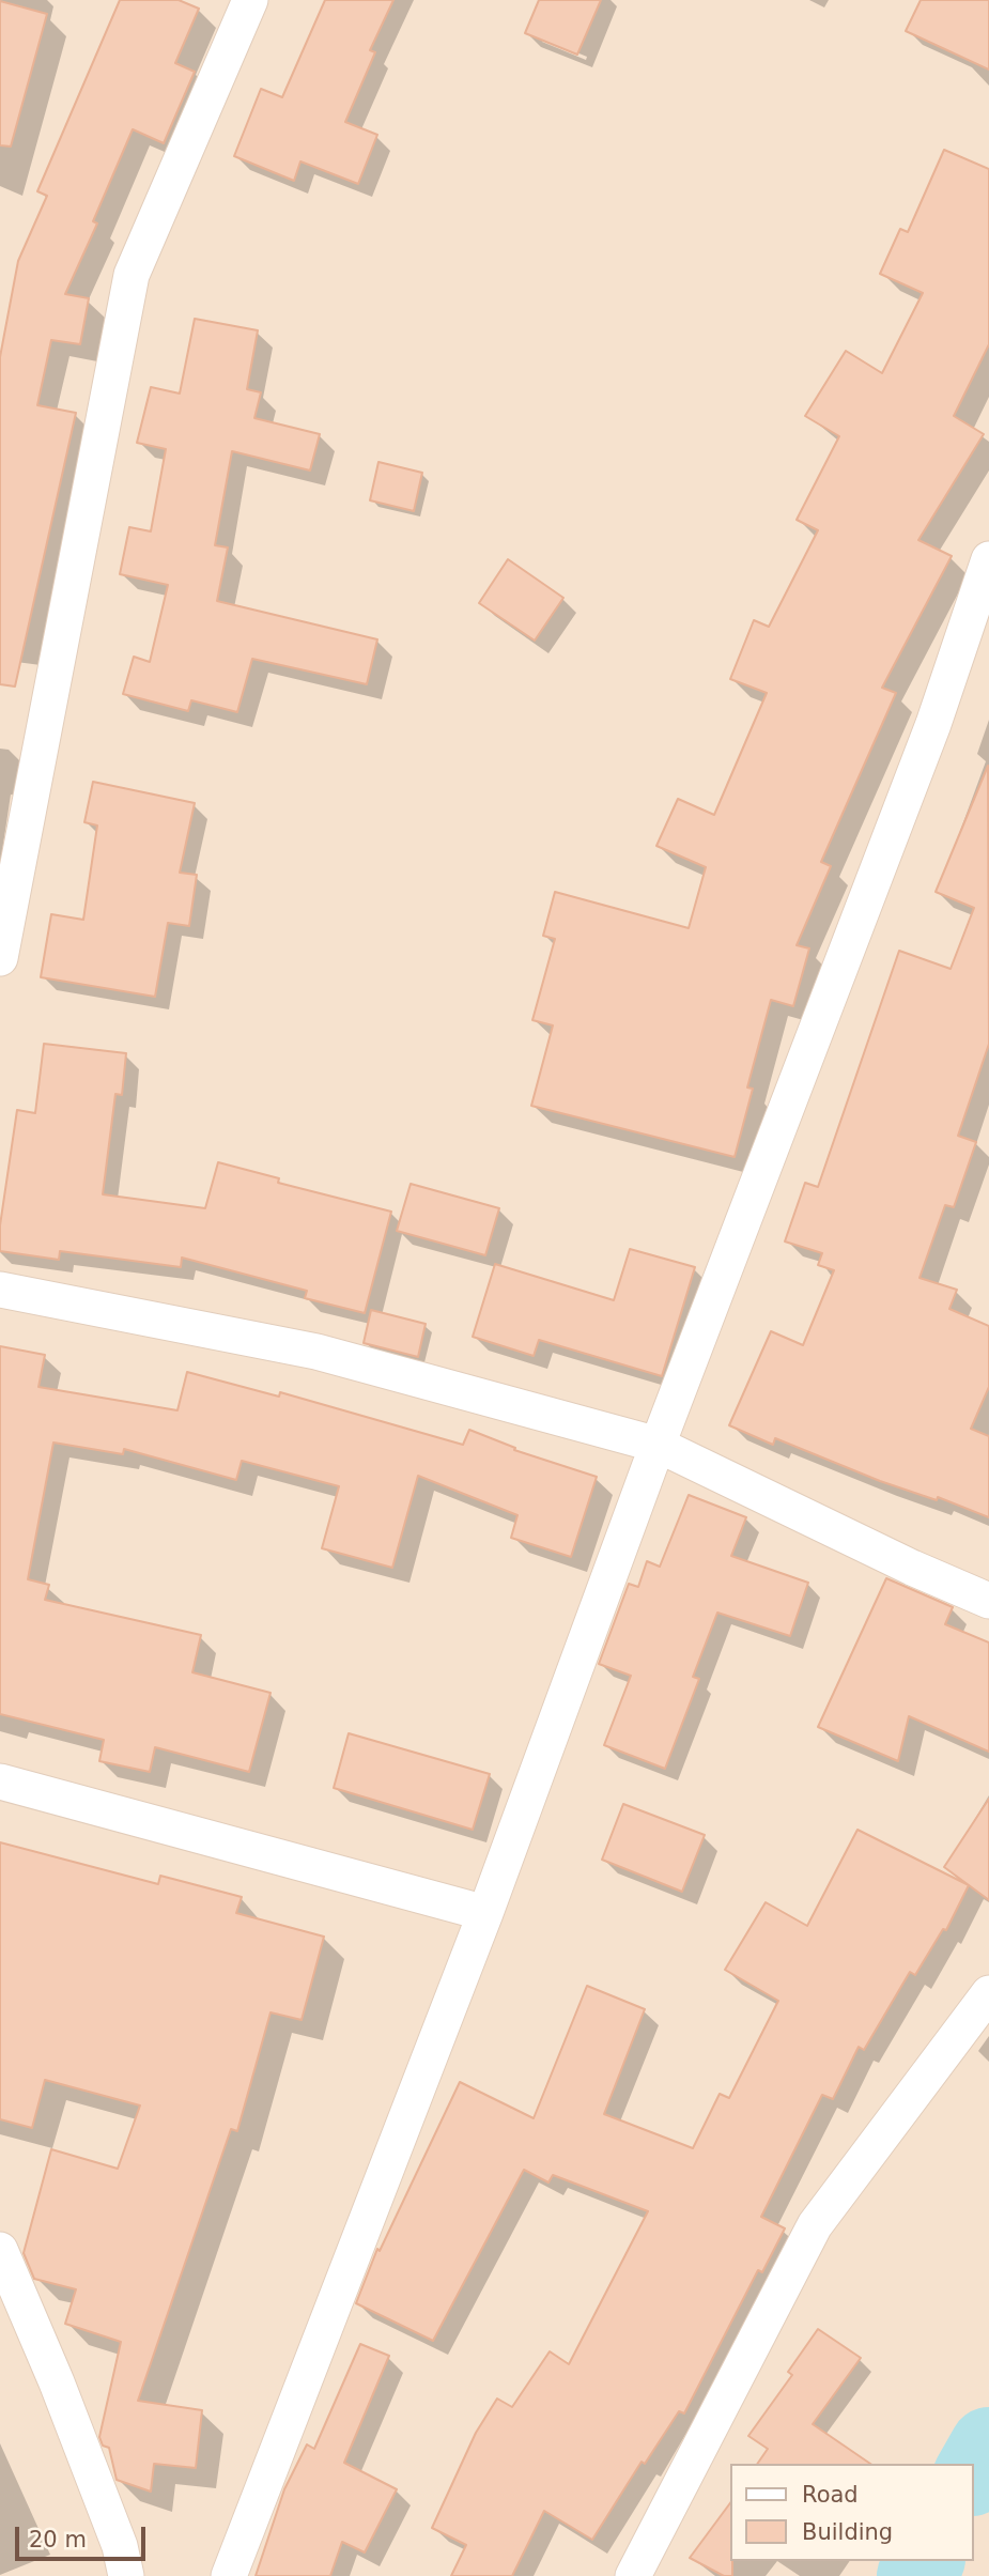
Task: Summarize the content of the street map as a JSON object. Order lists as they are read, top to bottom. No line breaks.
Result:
{"legend":["Road","Building"],"scale_bar":"20 m"}
